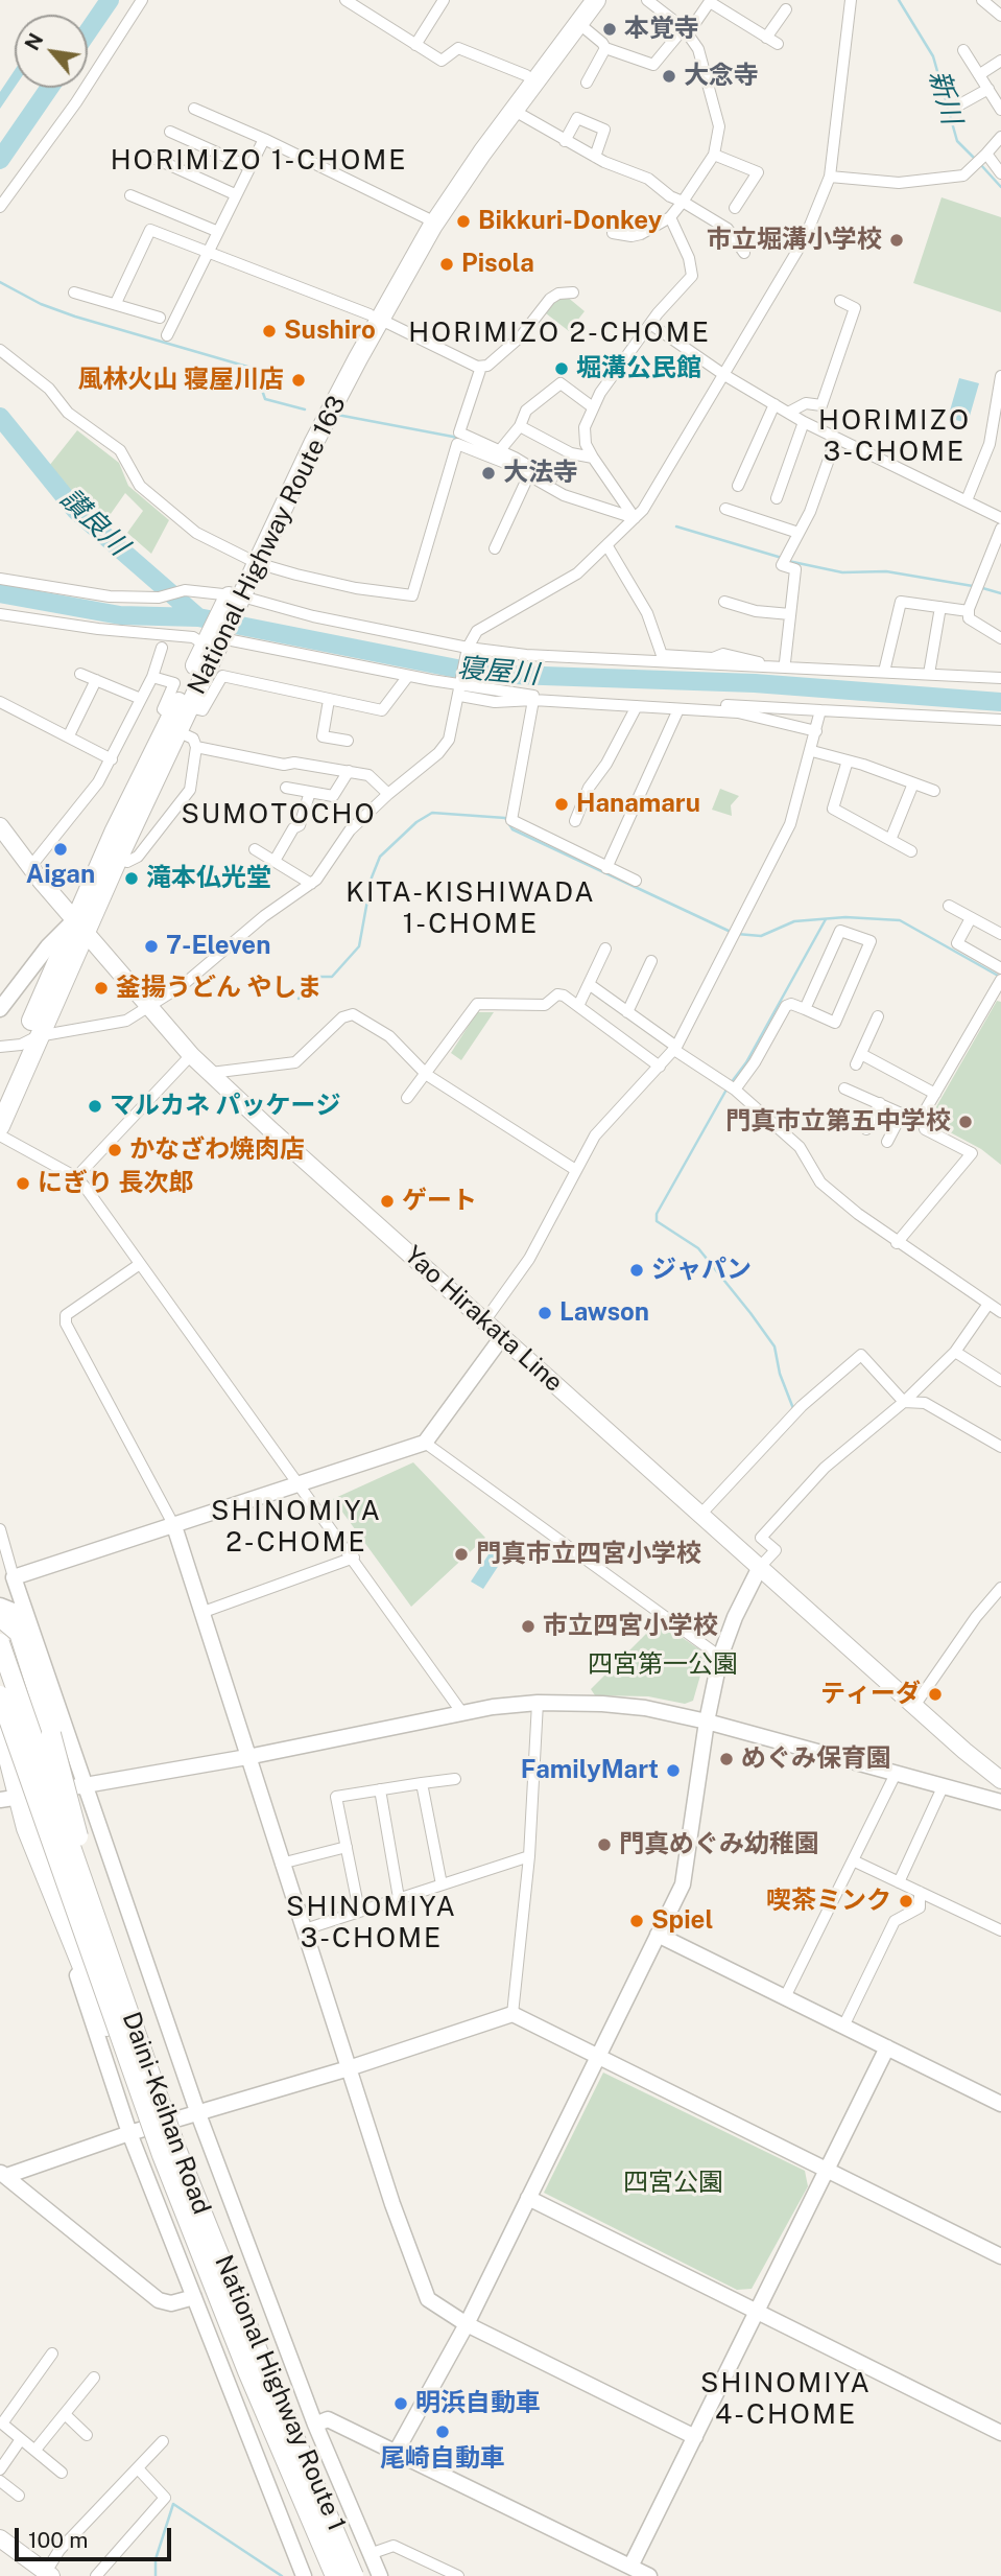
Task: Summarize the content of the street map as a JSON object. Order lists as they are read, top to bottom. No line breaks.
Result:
{"streets":{"highway":["National Highway Route 163","Daini-Keihan Road","National Highway Route 1"],"main road":["Yao Hirakata Line"]},"crossings":[["National Highway Route 163","Yao Hirakata Line"],["Daini-Keihan Road","National Highway Route 1"]],"districts":["HORIMIZO 1-CHOME","HORIMIZO 2-CHOME","HORIMIZO 3-CHOME","SUMOTOCHO","KITA-KISHIWADA 1-CHOME","SHINOMIYA 2-CHOME","SHINOMIYA 3-CHOME","SHINOMIYA 4-CHOME"],"water":["新川","讃良川","寝屋川"],"parks":["四宮第一公園","四宮公園"],"places":["本覚寺","大念寺","Bikkuri-Donkey","市立堀溝小学校","Pisola","Sushiro","堀溝公民館","風林火山 寝屋川店","大法寺","Hanamaru","Aigan","滝本仏光堂","7-Eleven","釜揚うどん やしま","マルカネ パッケージ","門真市立第五中学校","かなざわ焼肉店","にぎり 長次郎","ゲート","ジャパン","Lawson","門真市立四宮小学校","市立四宮小学校","ティーダ","めぐみ保育園","FamilyMart","門真めぐみ幼稚園","喫茶ミンク","Spiel","明浜自動車","尾崎自動車"],"scale_bar":"100 m","north":"top left"}
